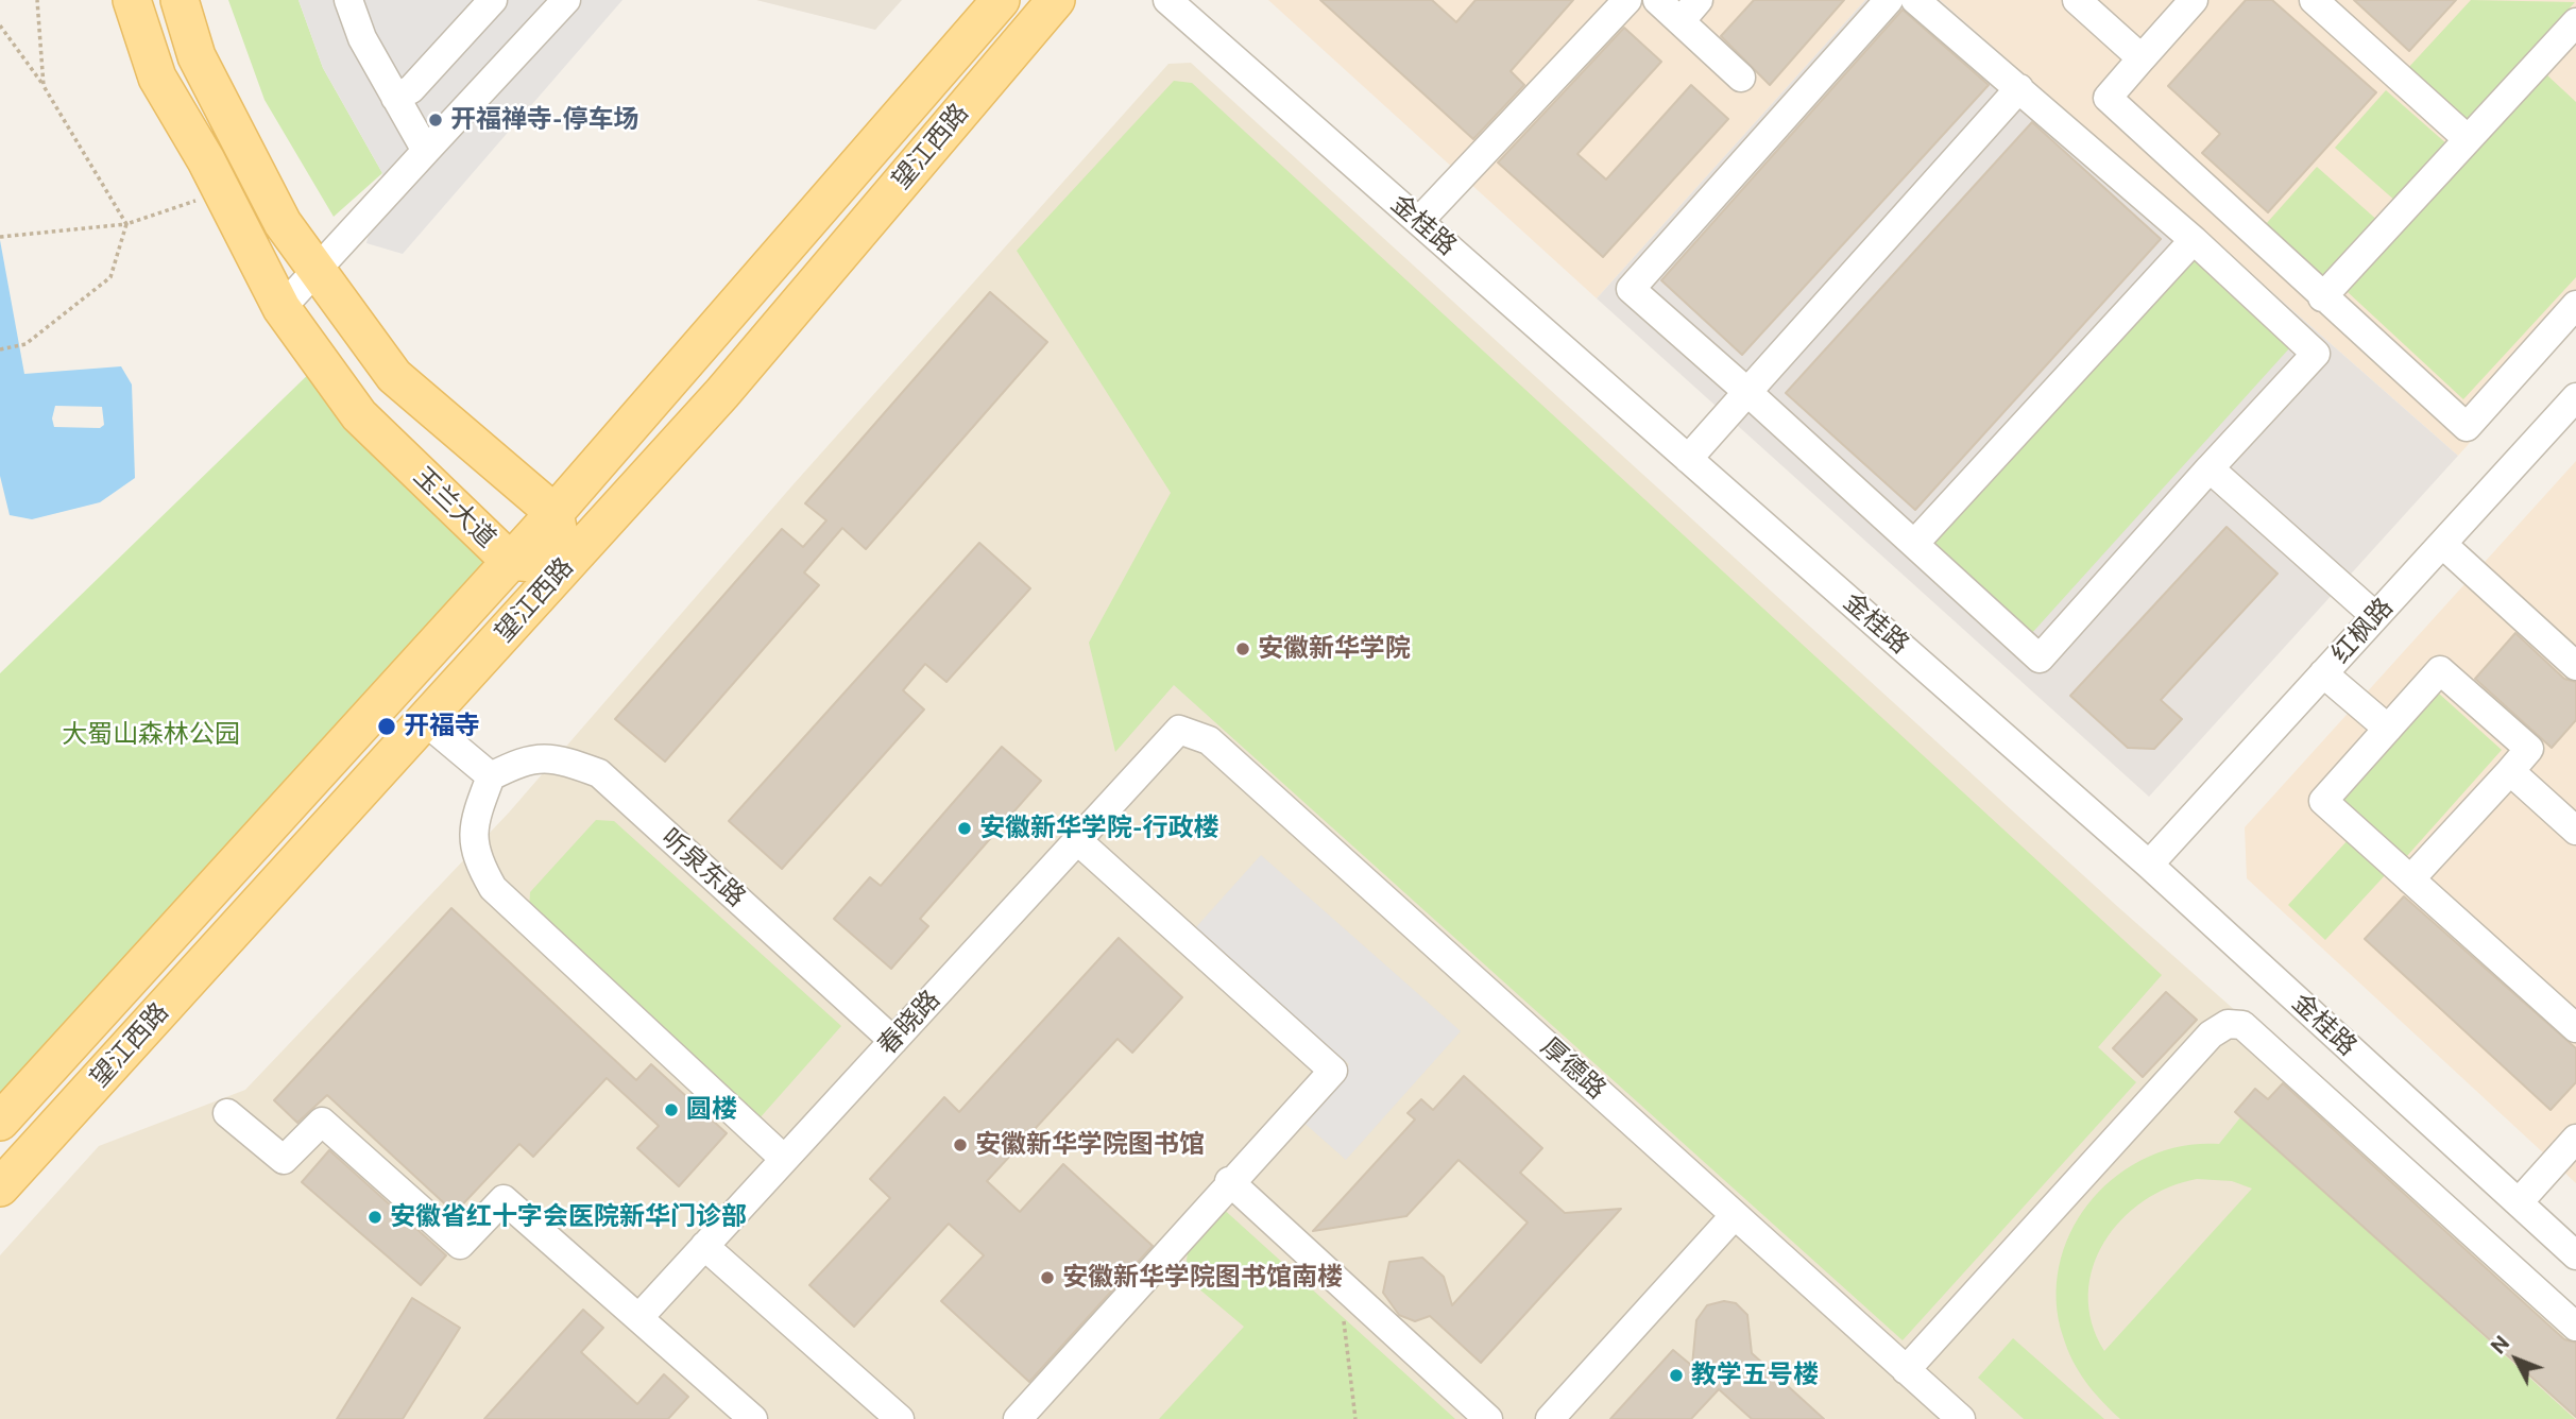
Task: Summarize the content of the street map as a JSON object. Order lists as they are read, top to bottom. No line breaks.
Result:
{"streets":{"main road":["望江西路","玉兰大道"],"street":["金桂路","红枫路","听泉东路","春晓路","厚德路"]},"crossings":[["望江西路","玉兰大道"],["金桂路","红枫路"],["听泉东路","春晓路"],["春晓路","厚德路"]],"parks":["大蜀山森林公园"],"places":["开福禅寺-停车场","安徽新华学院","开福寺","安徽新华学院-行政楼","圆楼","安徽新华学院图书馆","安徽省红十字会医院新华门诊部","安徽新华学院图书馆南楼","教学五号楼"],"north":"top left"}
